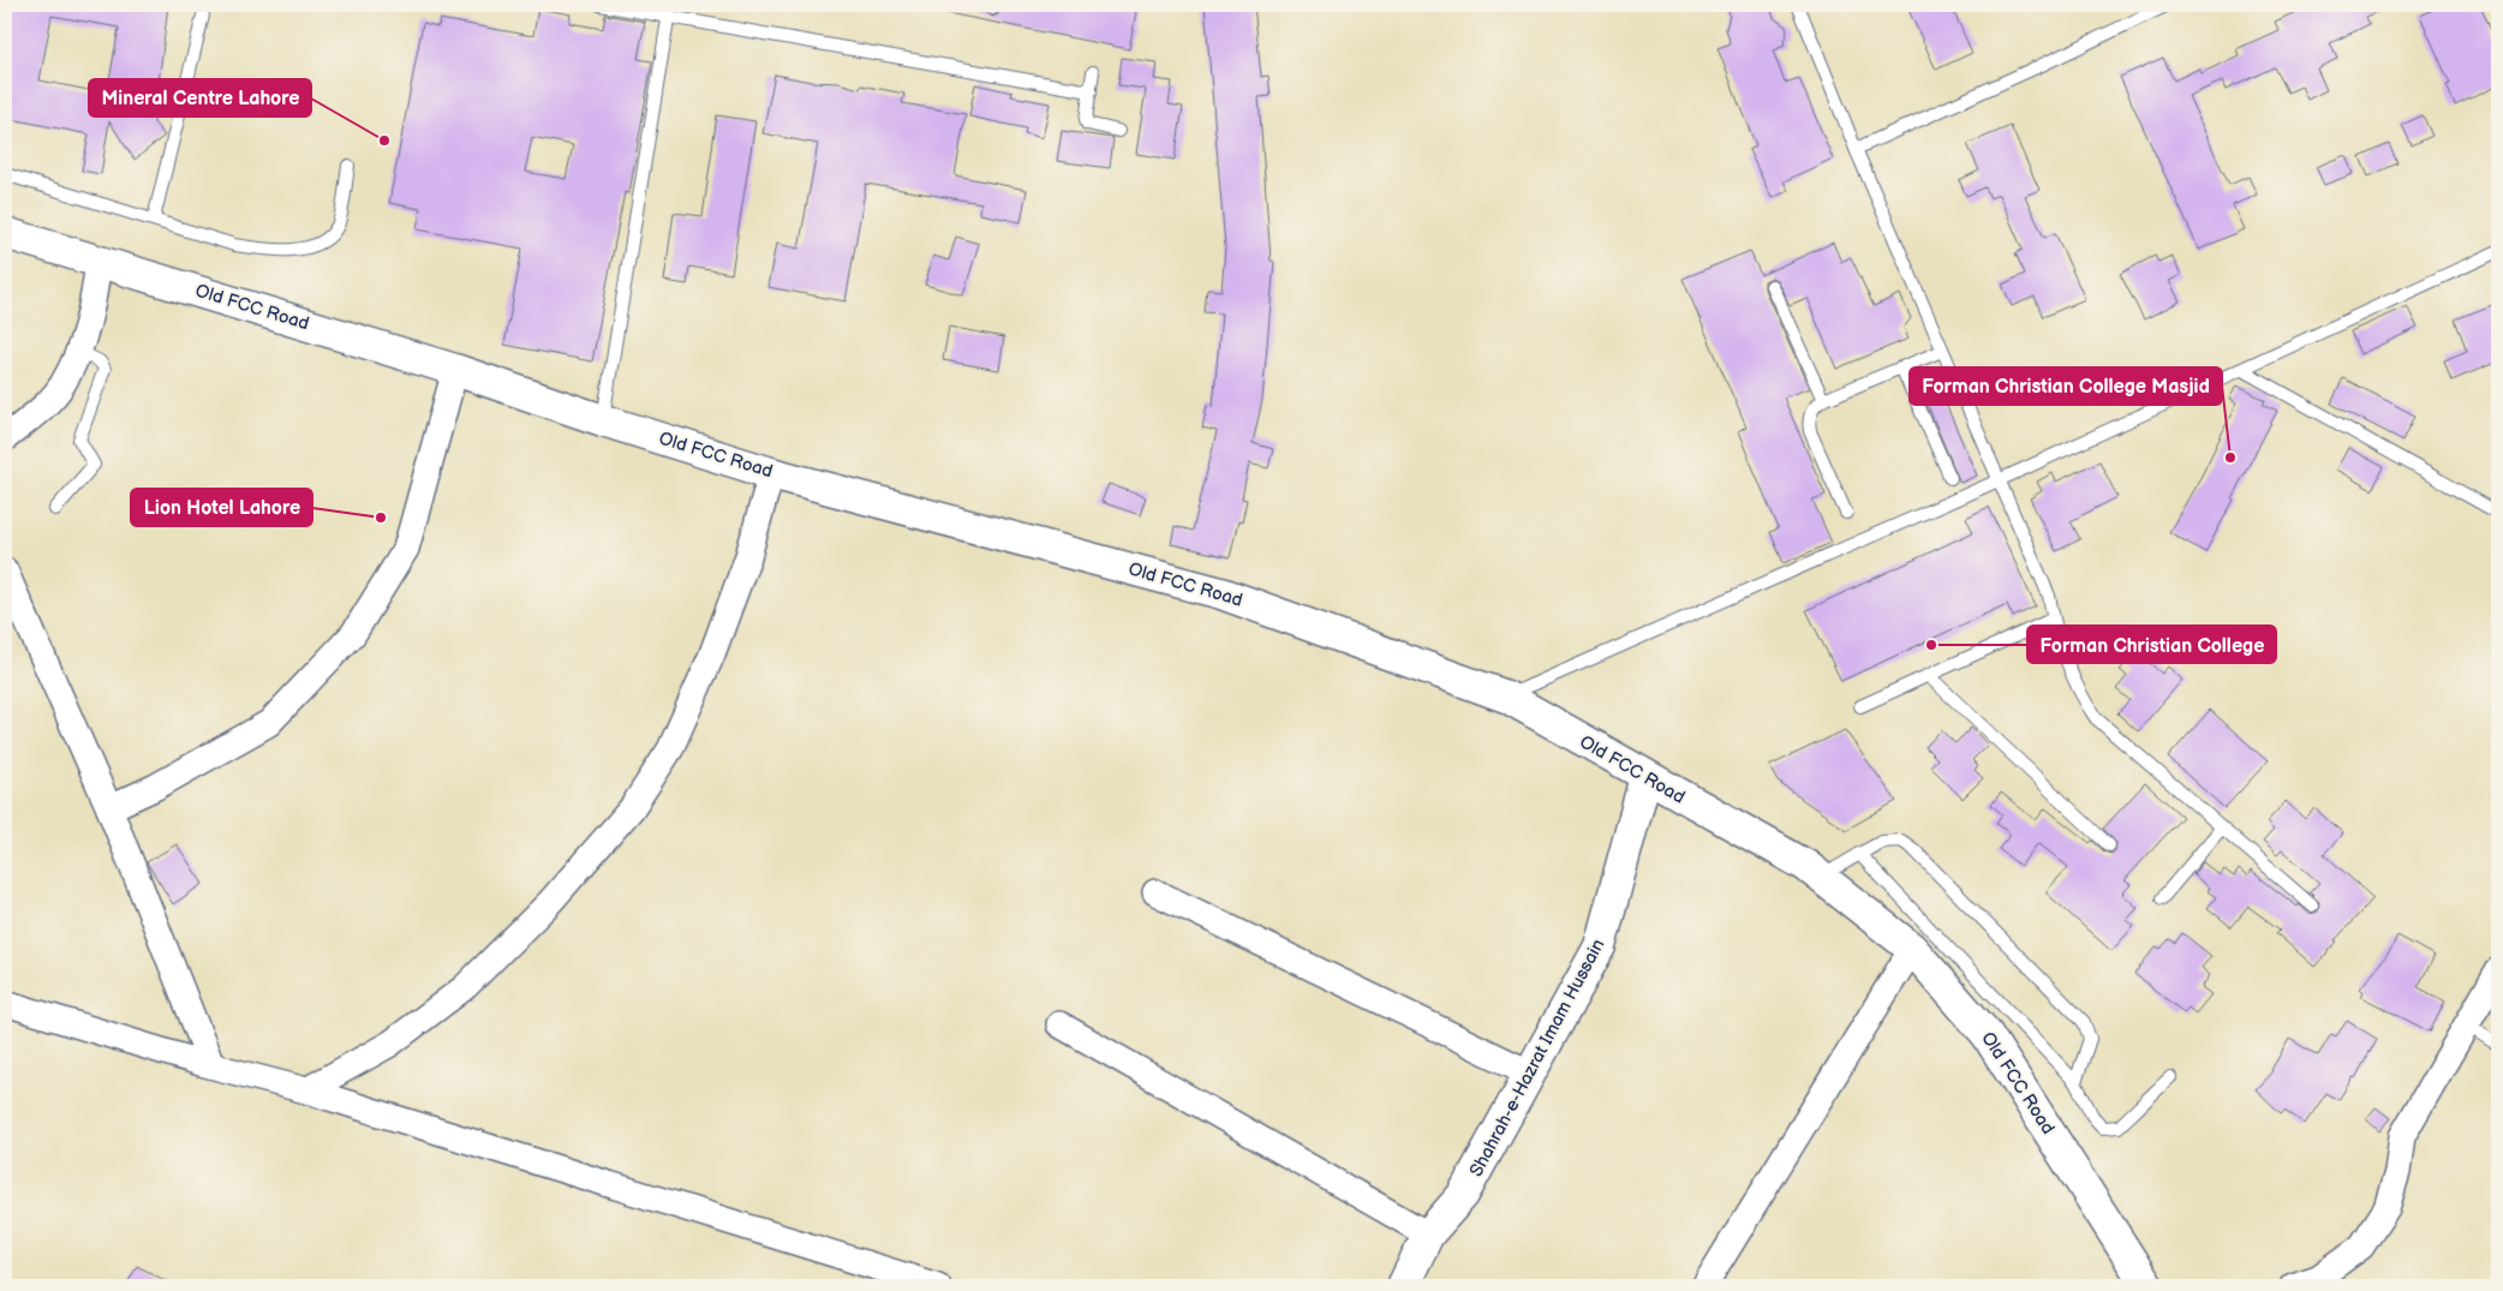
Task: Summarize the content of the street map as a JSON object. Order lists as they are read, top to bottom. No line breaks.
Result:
{"streets":{"street":["Old FCC Road","Shahrah-e-Hazrat Imam Hussain"]},"crossings":[["Old FCC Road","Shahrah-e-Hazrat Imam Hussain"]],"places":["Mineral Centre Lahore","Forman Christian College Masjid","Lion Hotel Lahore","Forman Christian College"]}
